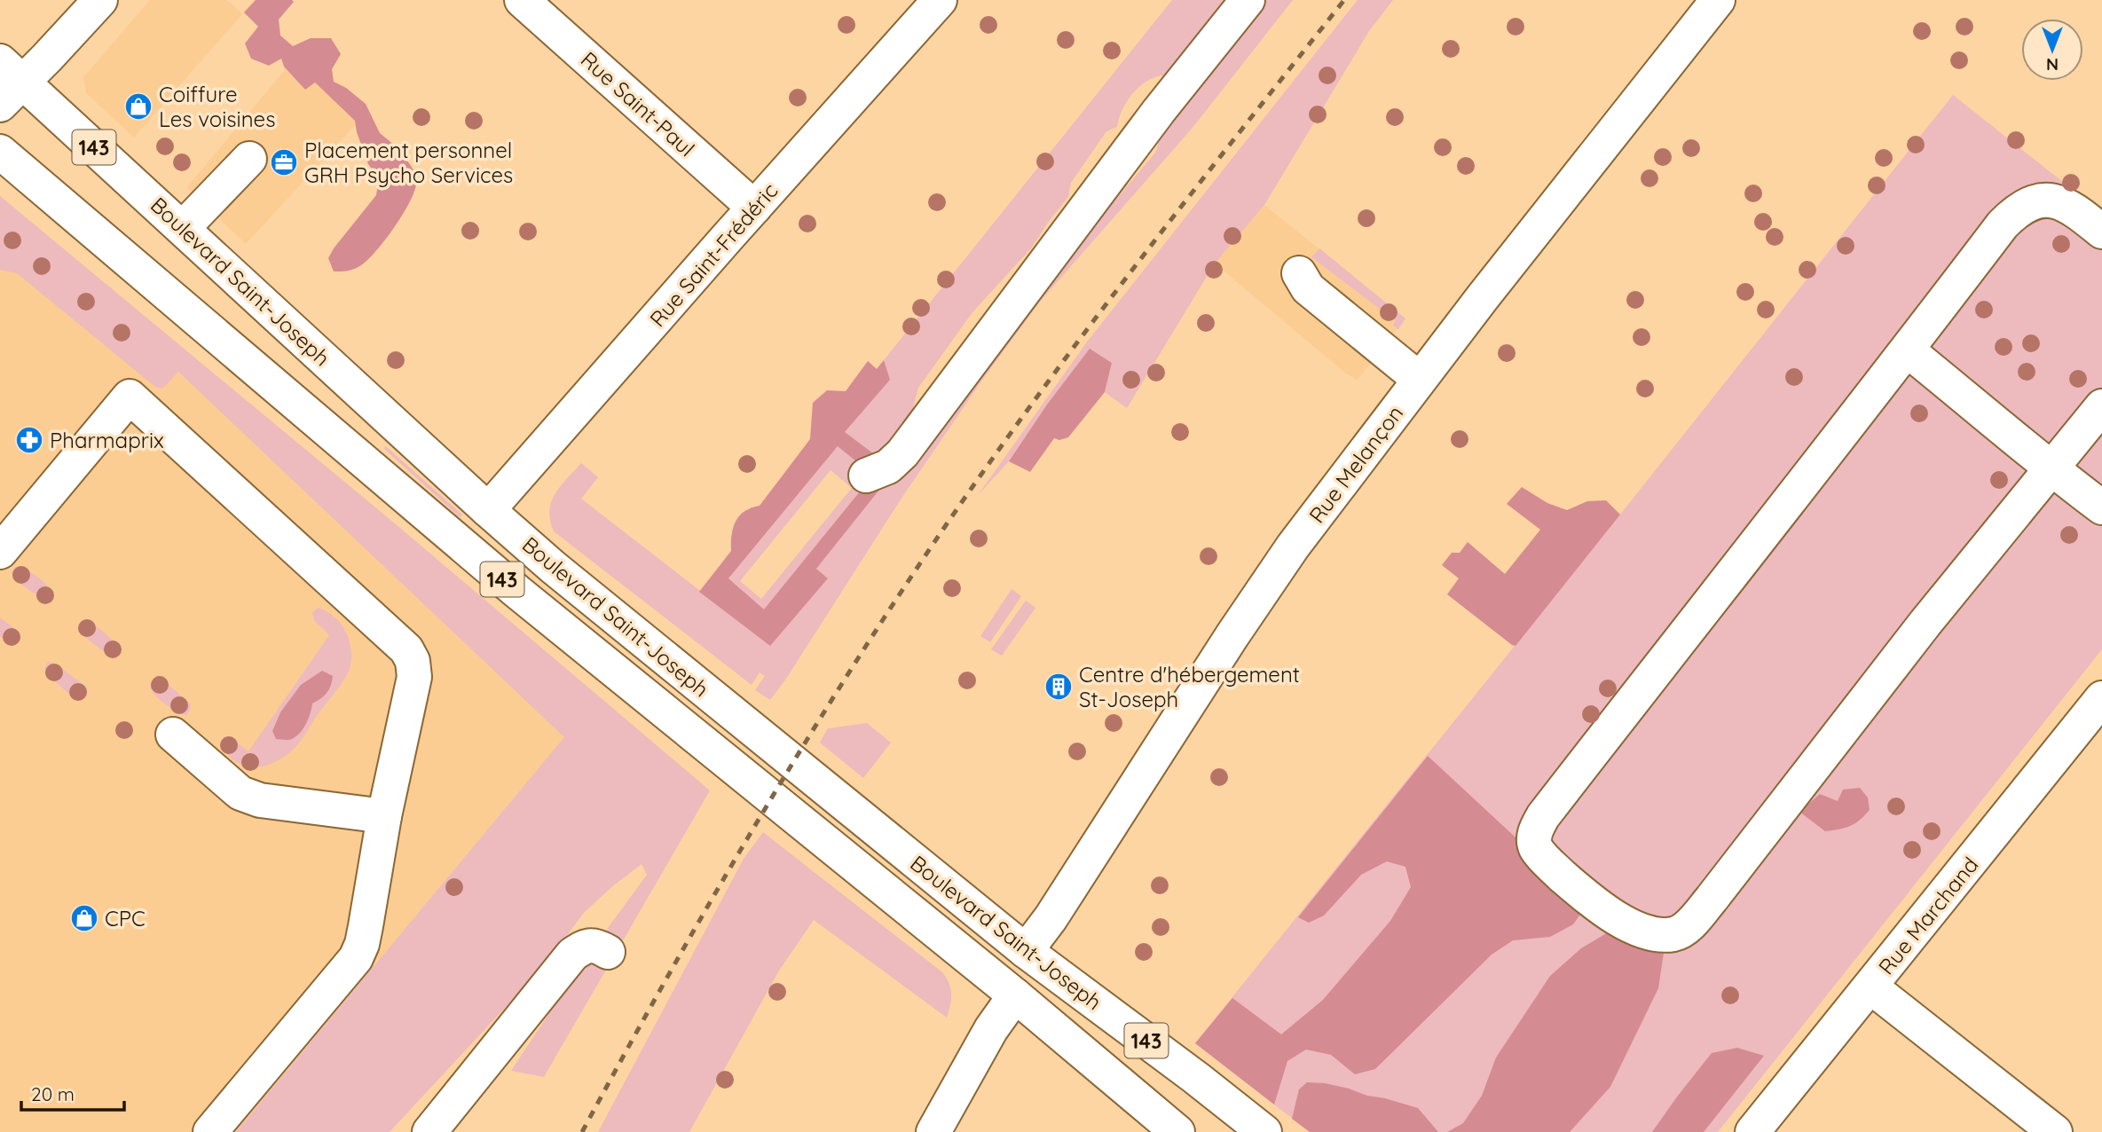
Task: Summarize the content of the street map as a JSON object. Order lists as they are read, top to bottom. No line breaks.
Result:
{"streets":{"street":["Rue Saint-Paul","143","Rue Saint-Frédéric","Boulevard Saint-Joseph","Rue Melançon","Rue Marchand"]},"crossings":[["Rue Saint-Paul","Rue Saint-Frédéric"],["Rue Saint-Frédéric","Boulevard Saint-Joseph"],["Boulevard Saint-Joseph","Rue Melançon"]],"places":{"shop":["Coiffure Les voisines","CPC"],"office":["Placement personnel GRH Psycho Services"],"pharmacy":["Pharmaprix"],"building":["Centre d'hébergement St-Joseph"]},"scale_bar":"20 m","north":"bottom"}
